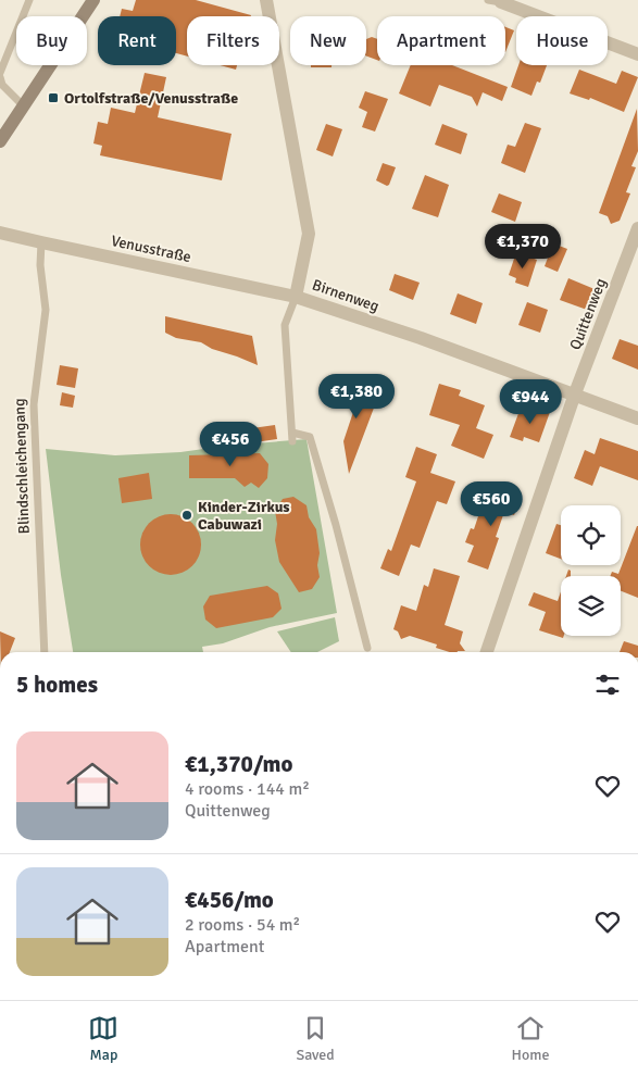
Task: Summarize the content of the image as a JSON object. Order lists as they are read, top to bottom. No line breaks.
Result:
{"streets":{"street":["Venusstraße","Birnenweg","Quittenweg"],"lane":["Blindschleichengang"]},"crossings":[["Venusstraße","Birnenweg"],["Venusstraße","Blindschleichengang"],["Birnenweg","Quittenweg"]],"places":{"transit":["Ortolfstraße/Venusstraße"],"other":["Kinder-Zirkus Cabuwazi"]},"page":{"chip":["Buy","Rent","Filters","New","Apartment","House"],"price":["€1,370","€1,380","€944","€456","€560"],"heading":"5 homes","list":[{"name":"€1,370/mo","note":"4 rooms · 144 m² · Quittenweg"},{"name":"€456/mo","note":"2 rooms · 54 m² · Apartment"}],"tabs":["Map","Saved","Home"]}}
